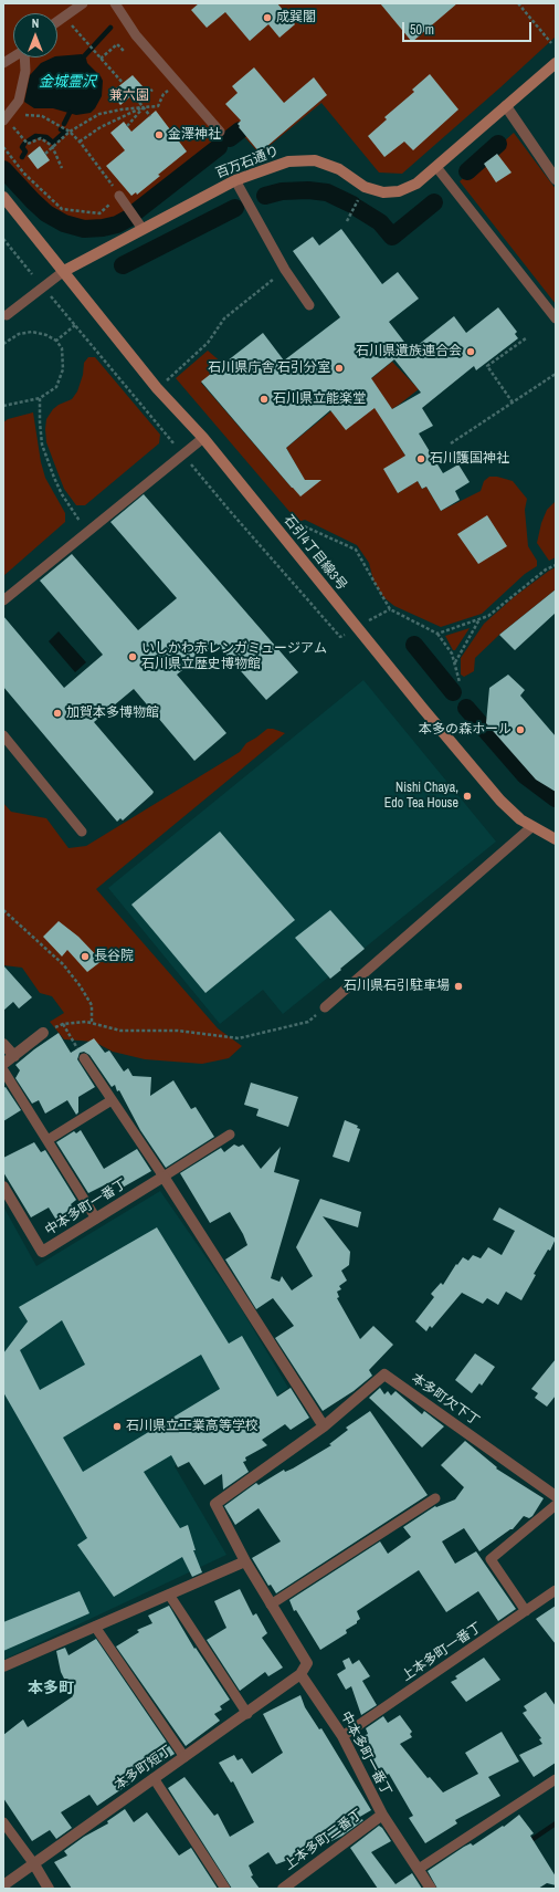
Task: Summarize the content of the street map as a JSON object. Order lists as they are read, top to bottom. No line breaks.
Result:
{"streets":{"street":["百万石通り","石引4丁目線3号","中本多町一番丁","本多町欠下丁","本多町短丁","上本多町二番丁"],"lane":["上本多町一番丁"]},"crossings":[["百万石通り","石引4丁目線3号"],["中本多町一番丁","上本多町一番丁"],["中本多町一番丁","本多町短丁"],["中本多町一番丁","上本多町二番丁"]],"districts":["本多町"],"water":["金城霊沢"],"parks":["兼六園"],"places":["成巽閣","金澤神社","石川県遺族連合会","石川県庁舎 石引分室","石川県立能楽堂","石川護国神社","いしかわ赤レンガミュージアム 石川県立歴史博物館","加賀本多博物館","本多の森ホール","Nishi Chaya, Edo Tea House","長谷院","石川県石引駐車場","石川県立工業高等学校"],"scale_bar":"50 m","north":"top"}
